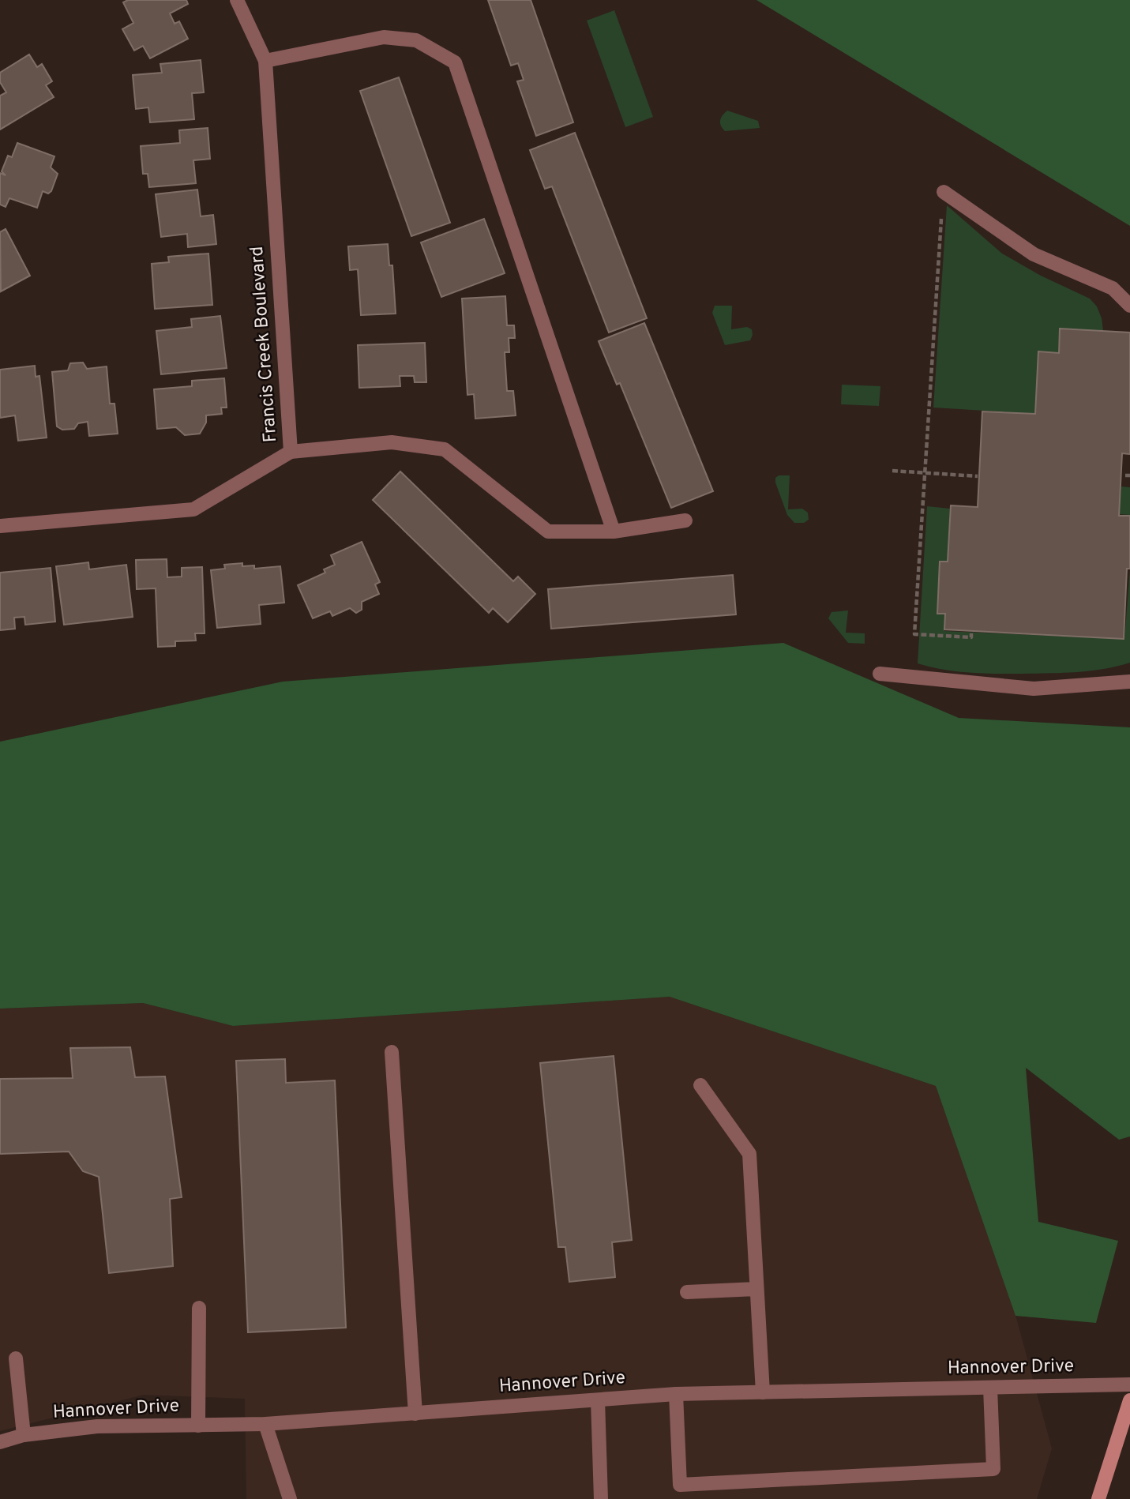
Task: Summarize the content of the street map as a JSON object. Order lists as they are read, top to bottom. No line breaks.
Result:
{"streets":{"street":["Francis Creek Boulevard","Hannover Drive"]}}
